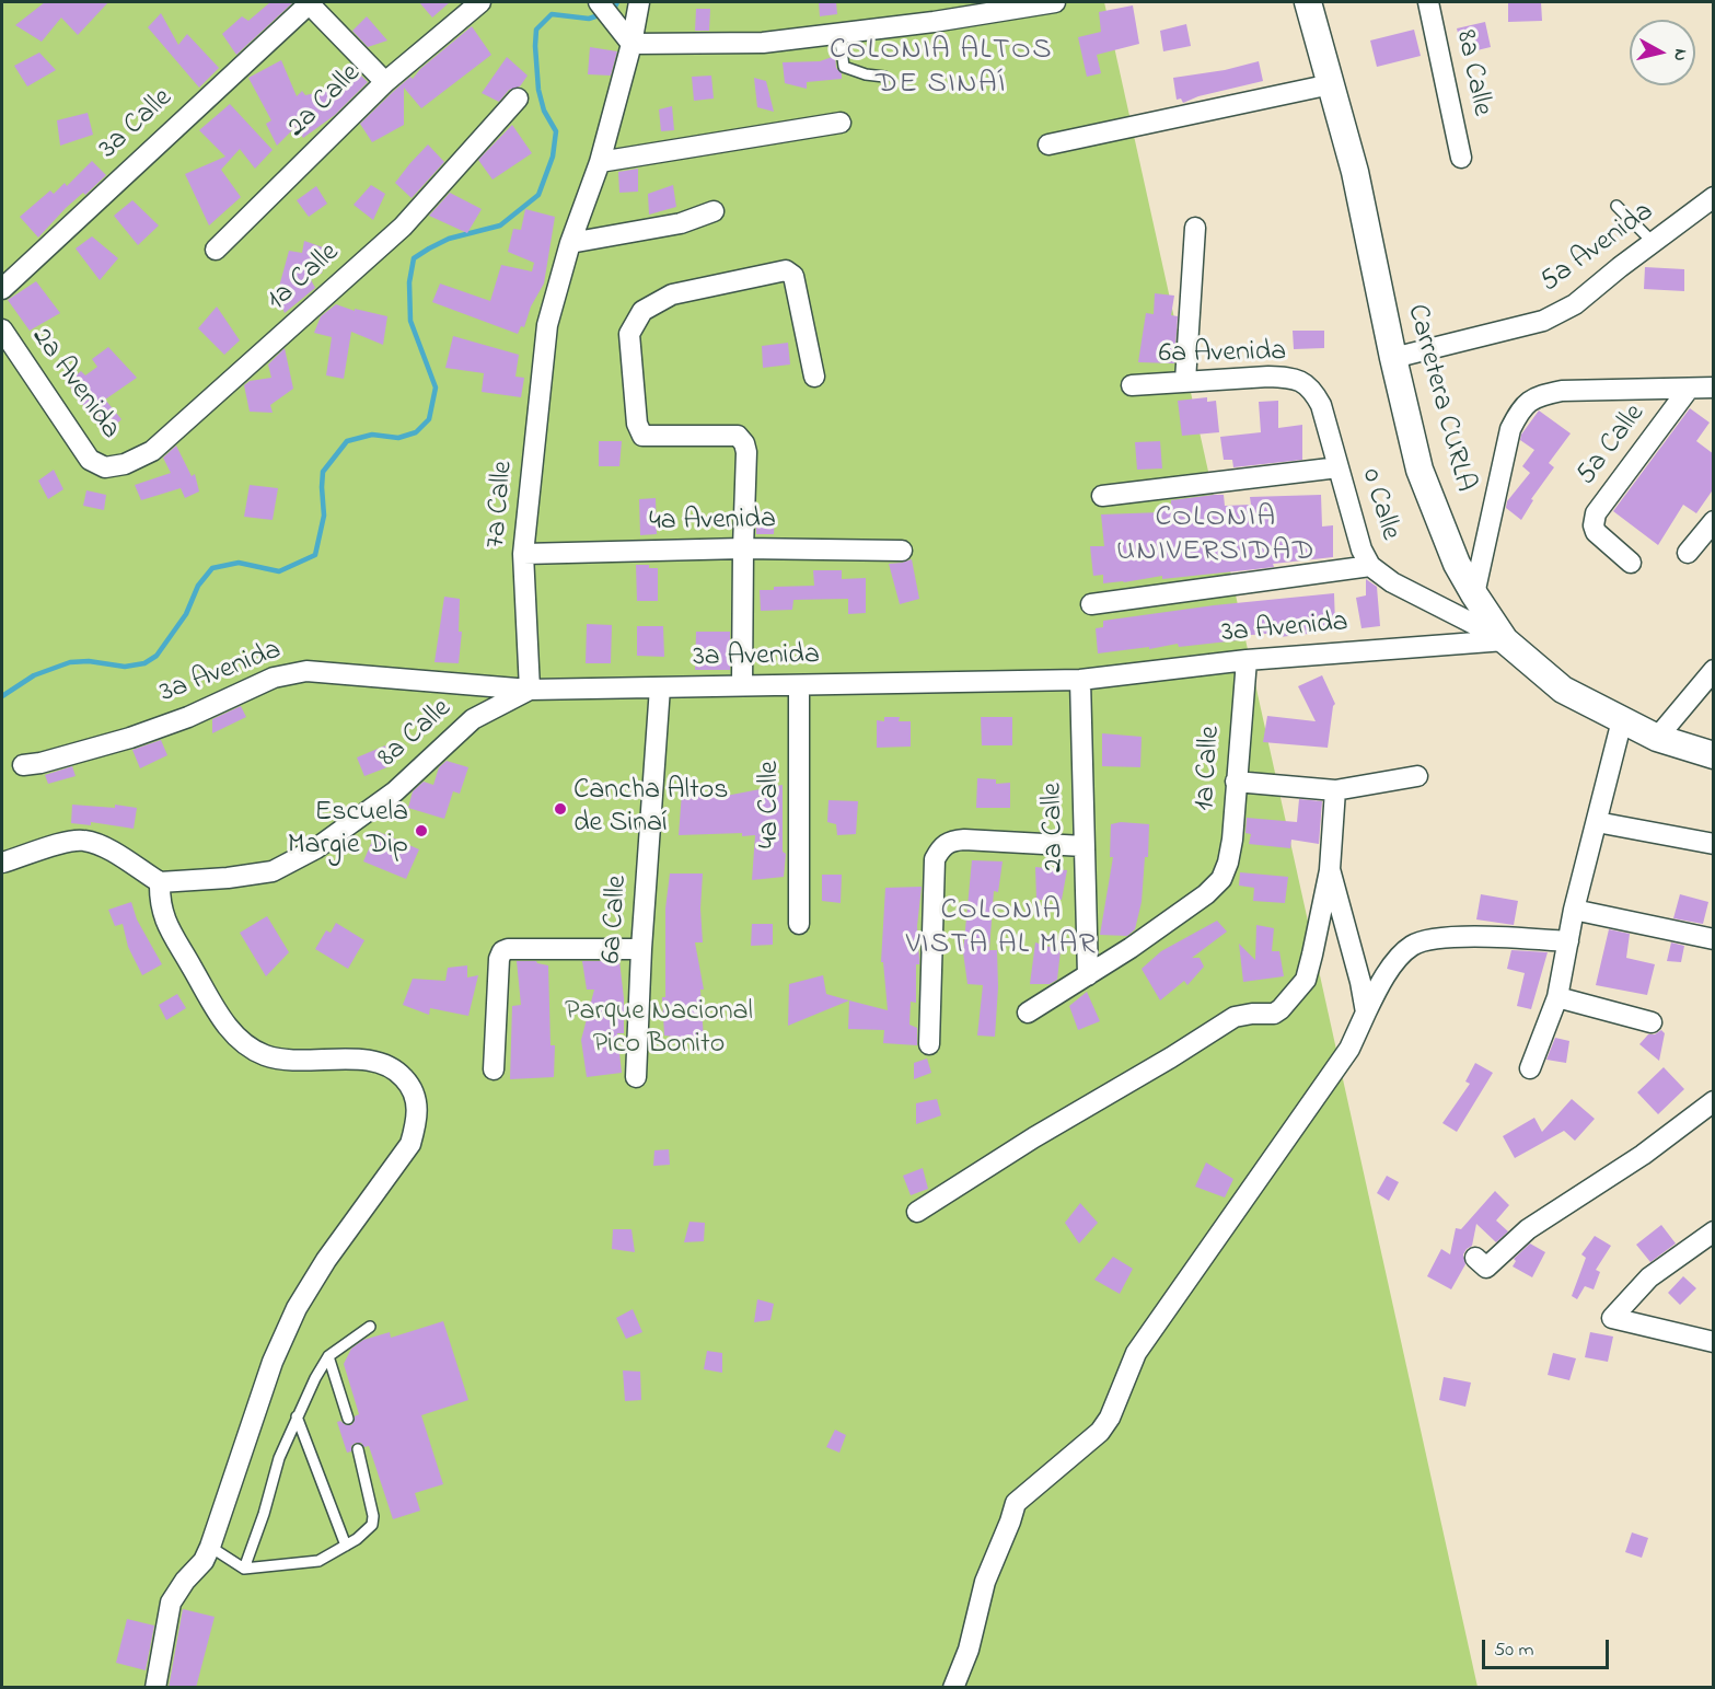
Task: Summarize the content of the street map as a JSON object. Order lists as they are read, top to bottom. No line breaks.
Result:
{"streets":{"main road":["Carretera CURLA"],"street":["8a Calle","2a Calle","3a Calle","5a Avenida","1a Calle","6a Avenida","2a Avenida","5a Calle","7a Calle","0 Calle","4a Avenida","3a Avenida","4a Calle","6a Calle"]},"crossings":[["8a Calle","7a Calle"],["8a Calle","3a Avenida"],["2a Calle","1a Calle"],["2a Calle","3a Avenida"],["5a Avenida","Carretera CURLA"],["1a Calle","2a Avenida"],["1a Calle","3a Avenida"],["6a Avenida","0 Calle"],["Carretera CURLA","0 Calle"],["Carretera CURLA","3a Avenida"],["7a Calle","4a Avenida"],["7a Calle","3a Avenida"],["0 Calle","3a Avenida"],["3a Avenida","4a Calle"],["3a Avenida","6a Calle"]],"districts":["COLONIA ALTOS DE SINAÍ","COLONIA UNIVERSIDAD","COLONIA VISTA AL MAR"],"parks":["Parque Nacional Pico Bonito"],"places":["Cancha Altos de Sinaí","Escuela Margie Dip"],"scale_bar":"50 m","north":"right"}
